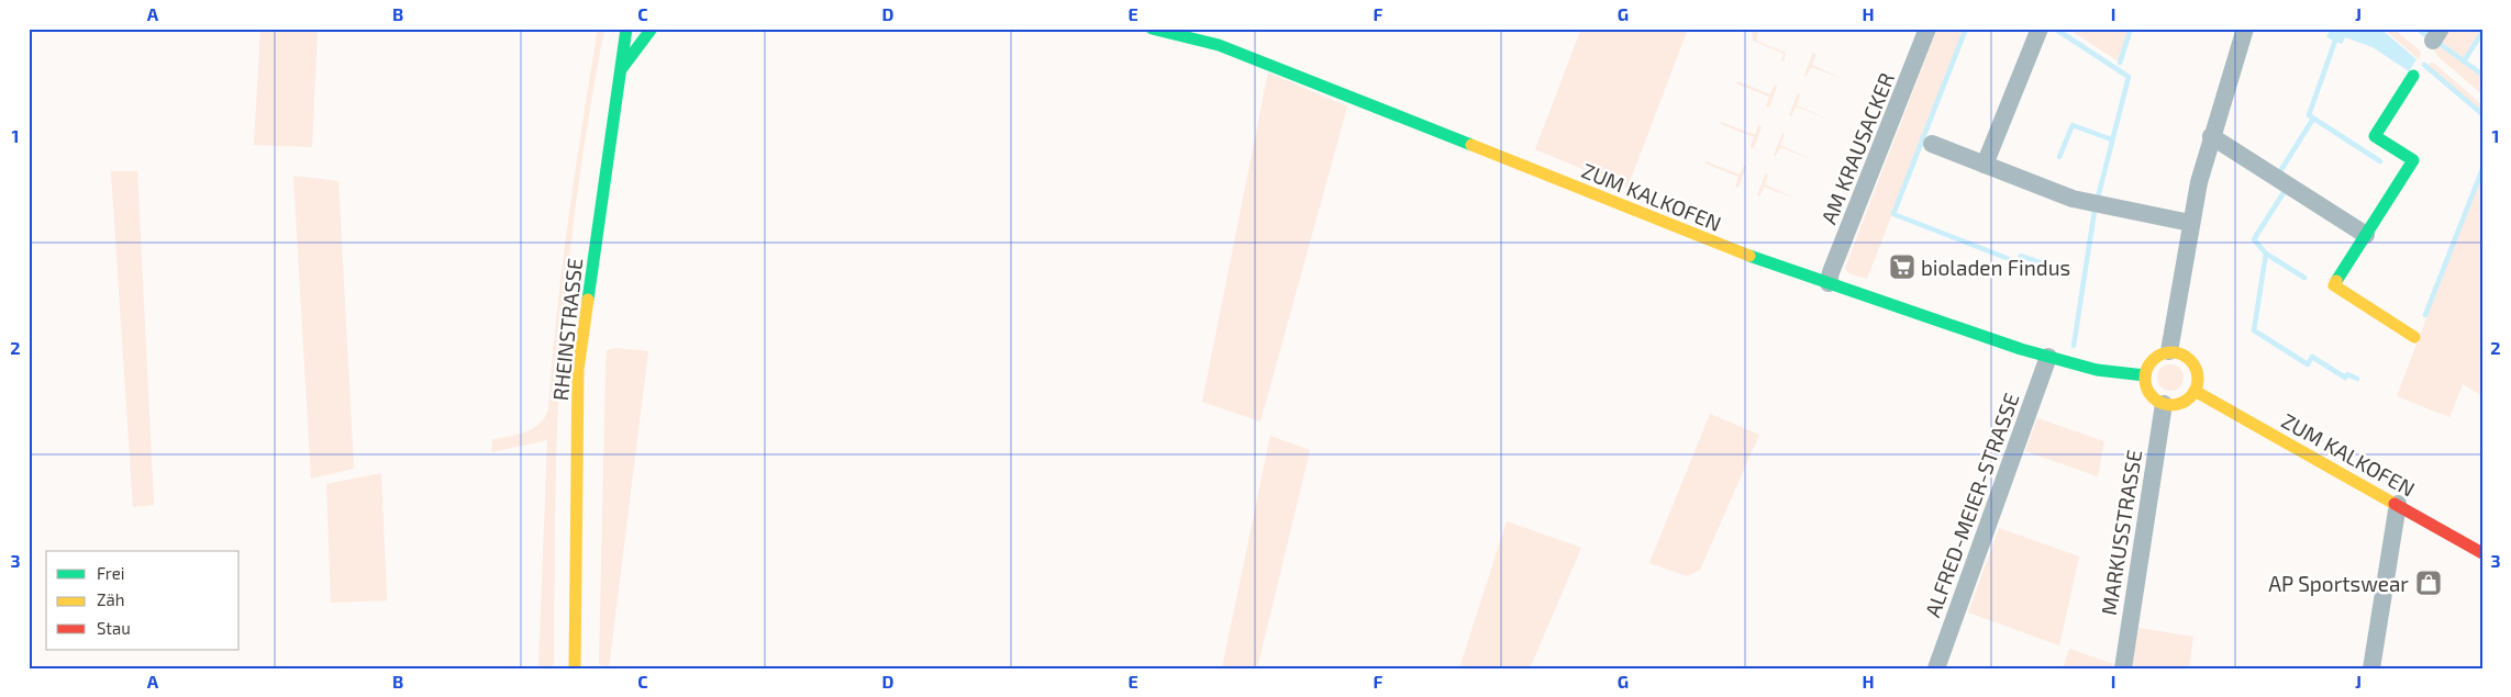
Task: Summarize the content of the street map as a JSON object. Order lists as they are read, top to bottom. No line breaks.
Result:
{"streets":{"street":["AM KRAUSACKER","ZUM KALKOFEN","RHEINSTRASSE","ALFRED-MEIER-STRASSE","MARKUSSTRASSE"]},"crossings":[["AM KRAUSACKER","ZUM KALKOFEN"],["ZUM KALKOFEN","ALFRED-MEIER-STRASSE"],["ZUM KALKOFEN","MARKUSSTRASSE"]],"places":{"supermarket":["bioladen Findus"],"shop":["AP Sportswear"]},"legend":["Frei","Zäh","Stau"],"grid":{"columns":["A","B","C","D","E","F","G","H","I","J"],"rows":["1","2","3"]}}
